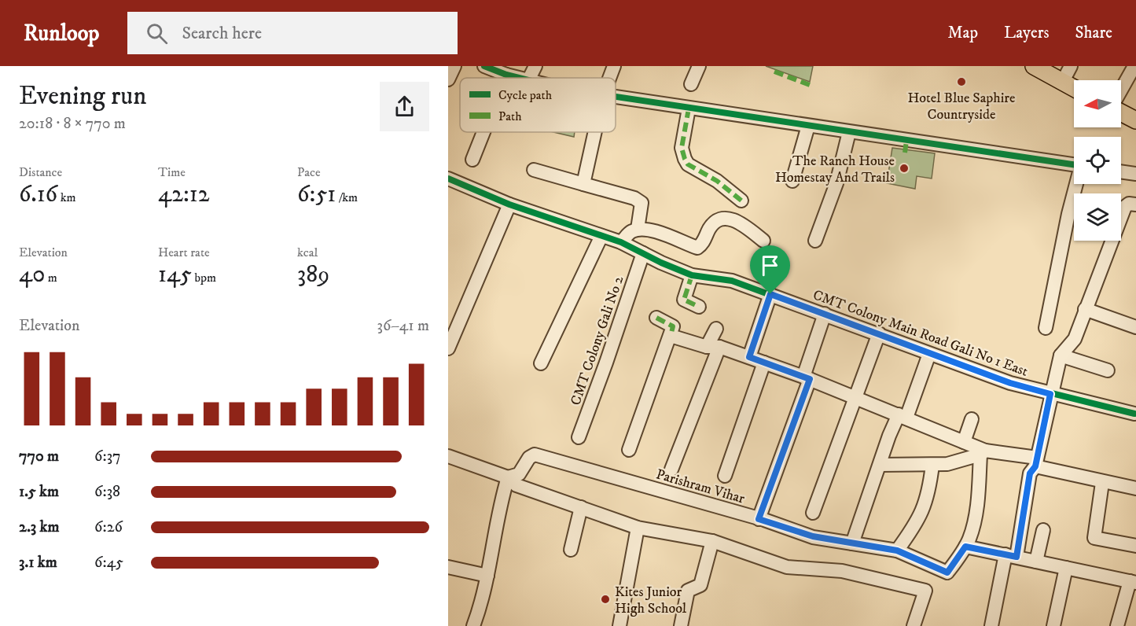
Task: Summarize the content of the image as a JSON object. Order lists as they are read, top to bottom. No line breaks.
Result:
{"streets":{"street":["CMT Colony Main Road Gali No 1 East","CMT Colony Gali No 2","Parishram Vihar"]},"crossings":[["CMT Colony Main Road Gali No 1 East","CMT Colony Gali No 2"]],"places":["Hotel Blue Saphire Countryside","The Ranch House Homestay And Trails","Kites Junior High School"],"legend":["Cycle path","Path"],"north":"left","page":{"header":"Runloop","search":"Search here","nav":["Map","Layers","Share"],"heading":["Evening run","20:18 · 8 × 770 m"],"stats":[["Distance","6.16 km"],["Time","42:12"],["Pace","6:51 /km"],["Elevation","40 m"],["Heart rate","145 bpm"],["kcal","389"]],"chart":["Elevation","36–41 m"],"list":[{"name":"770 m","note":"6:37"},{"name":"1.5 km","note":"6:38"},{"name":"2.3 km","note":"6:26"},{"name":"3.1 km","note":"6:45"}]}}
